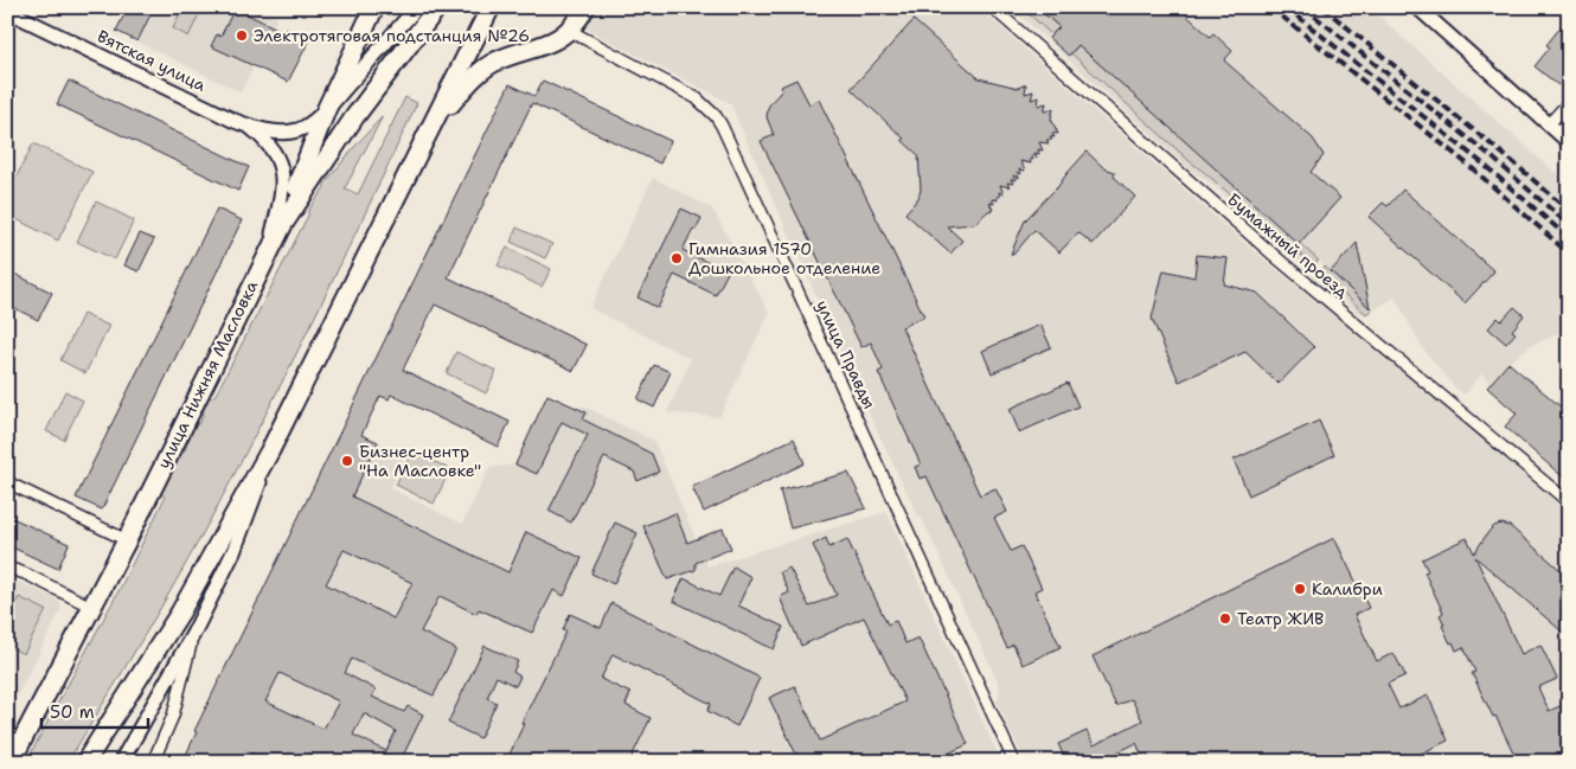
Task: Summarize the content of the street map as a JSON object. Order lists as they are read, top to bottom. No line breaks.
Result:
{"streets":{"main road":["улица Нижняя Масловка"],"street":["Вятская улица","Бумажный проезд","улица Правды"]},"crossings":[["Вятская улица","улица Нижняя Масловка"]],"places":["Электротяговая подстанция №26","Гимназия 1570 Дошкольное отделение","Бизнес-центр \"На Масловке\"","Калибри","Театр ЖИВ"],"scale_bar":"50 m"}
